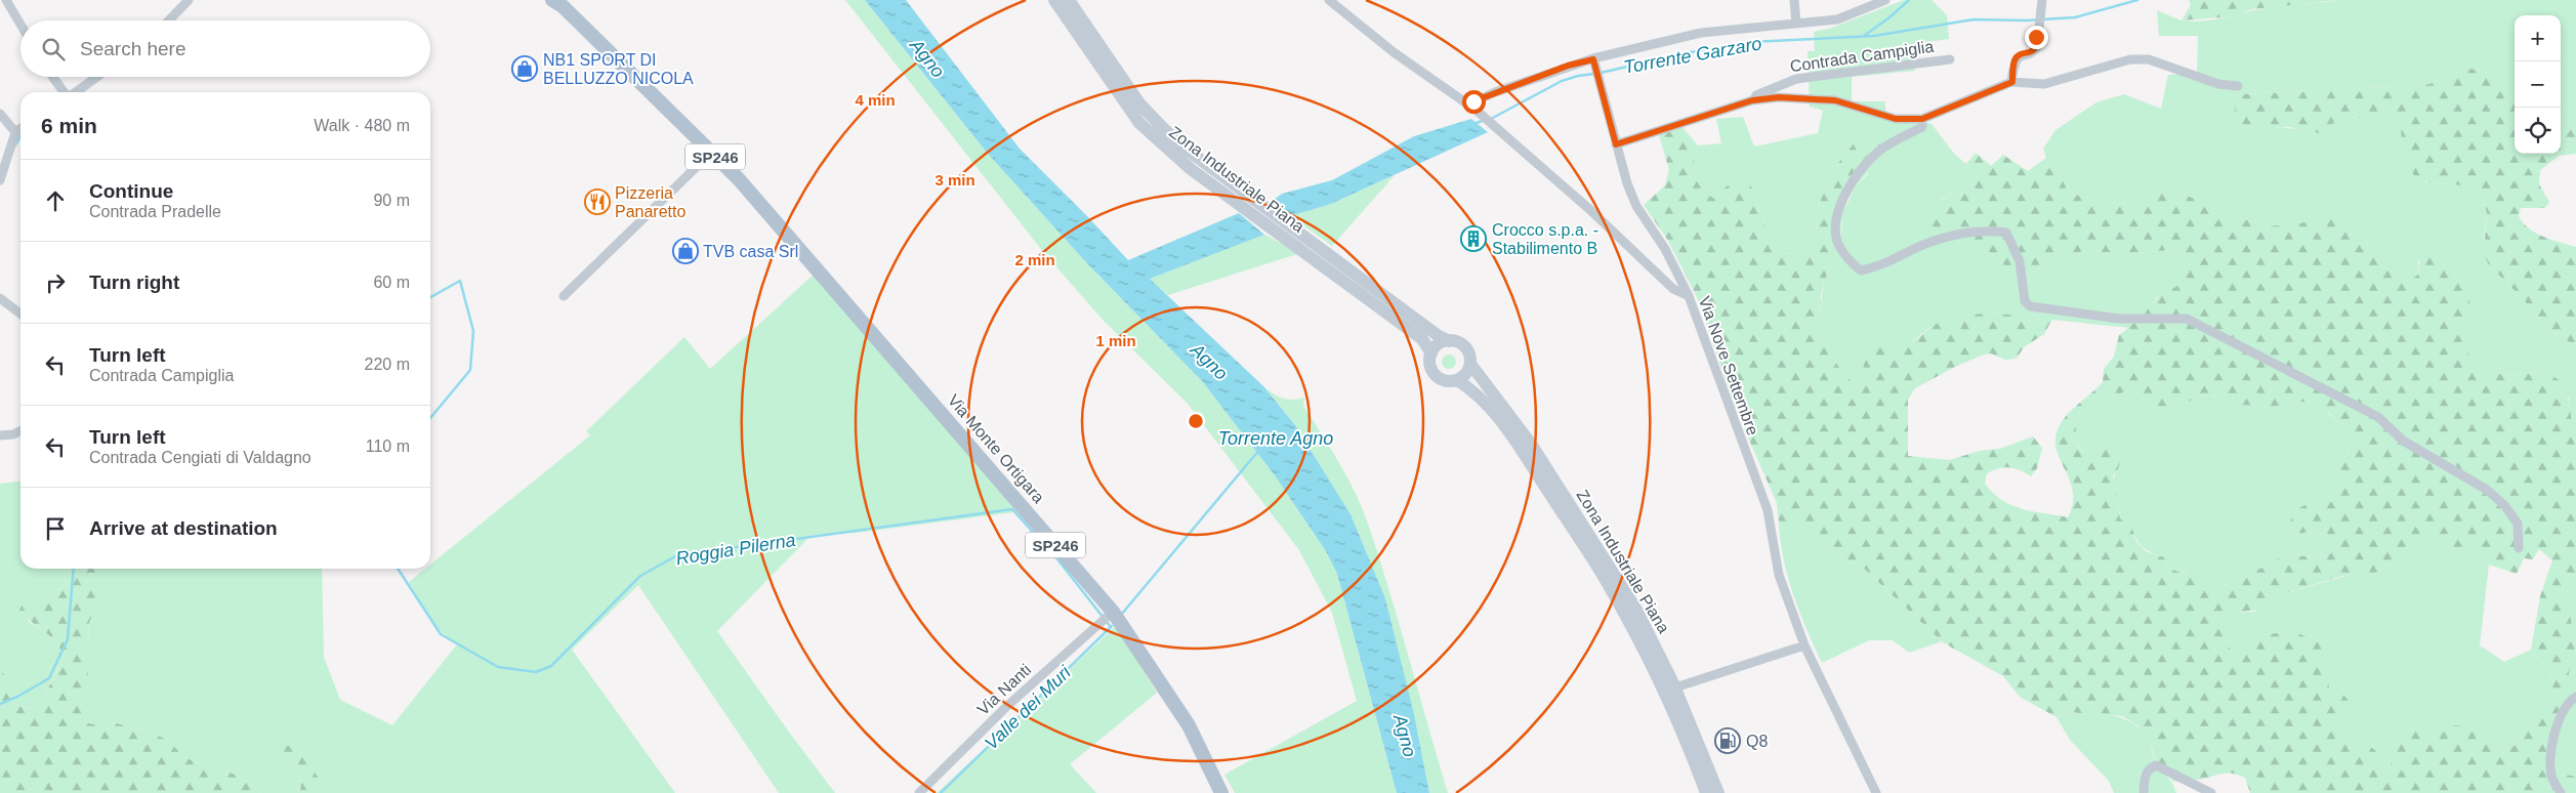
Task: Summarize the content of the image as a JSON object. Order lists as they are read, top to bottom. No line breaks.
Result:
{"streets":{"main road":["SP246","Zona Industriale Piana","Via Monte Ortigara"],"street":["Contrada Campiglia","Via Nove Settembre","Via Nanti"]},"crossings":[["Via Monte Ortigara","Via Nanti"]],"water":["Torrente Garzaro","Agno","Torrente Agno","Roggia Pilerna","Valle dei Muri"],"places":{"shop":["NB1 SPORT DI BELLUZZO NICOLA","TVB casa Srl"],"restaurant":["Pizzeria Panaretto"],"building":["Crocco s.p.a. - Stabilimento B"],"fuel station":["Q8"]},"page":{"map_buttons":["+","−"],"search":"Search here","heading":["6 min","Walk · 480 m"],"list":[["Continue","Contrada Pradelle","90 m"],["Turn right","60 m"],["Turn left","Contrada Campiglia","220 m"],["Turn left","Contrada Cengiati di Valdagno","110 m"],"Arrive at destination"]},"rings":["4 min","3 min","2 min","1 min"]}
